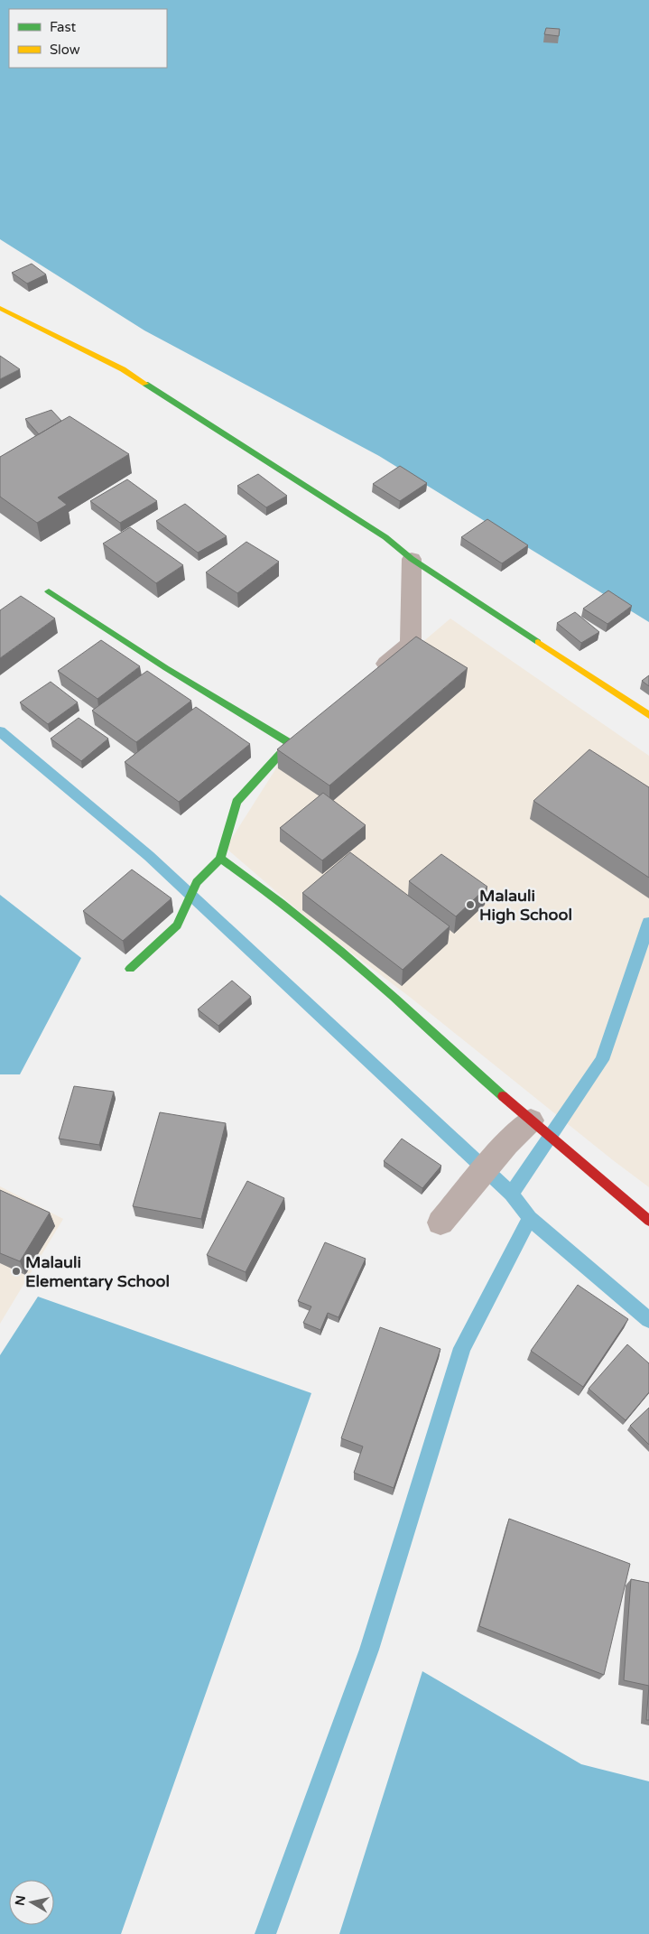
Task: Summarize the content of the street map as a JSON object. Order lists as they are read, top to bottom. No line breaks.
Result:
{"places":["Malauli High School","Malauli Elementary School"],"legend":["Fast","Slow"],"north":"left"}
